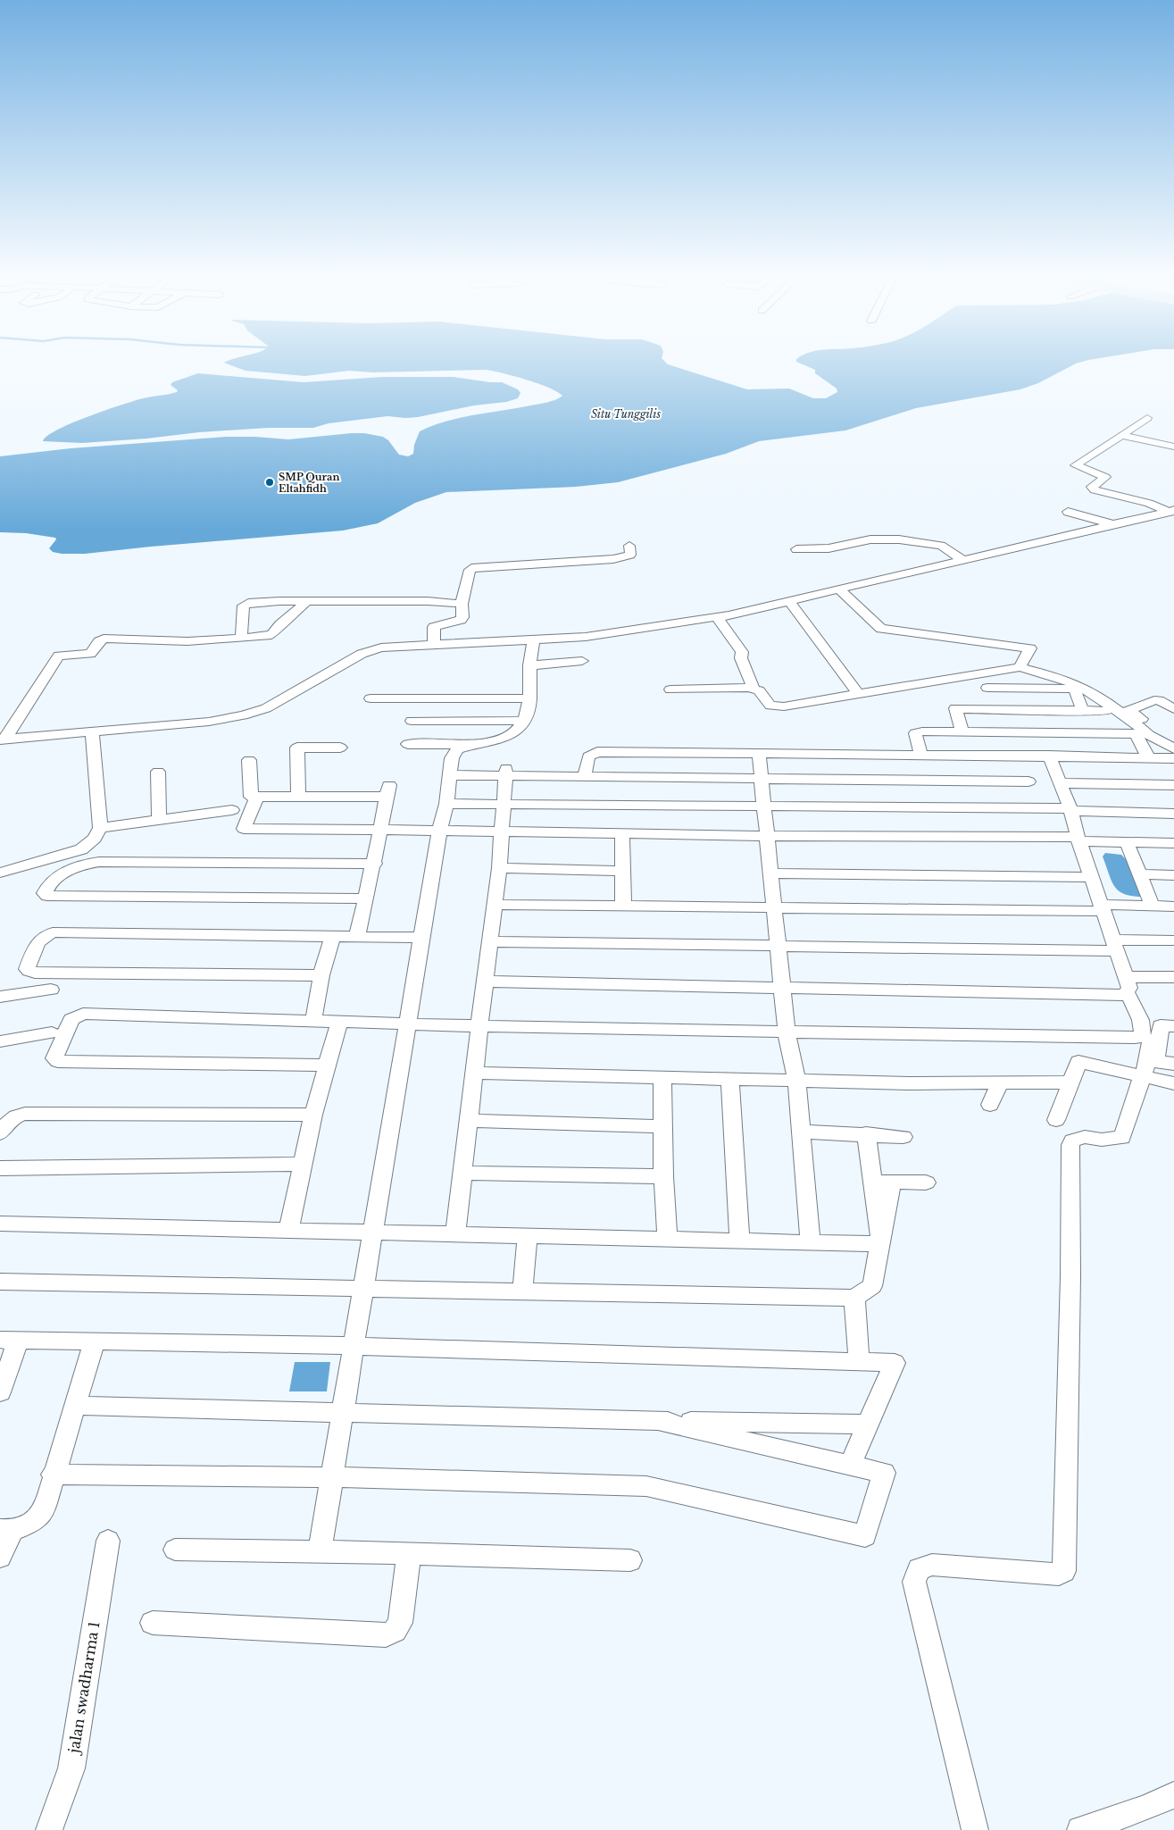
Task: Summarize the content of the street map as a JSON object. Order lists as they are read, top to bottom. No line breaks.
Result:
{"streets":{"street":["jalan swadharma 1"]},"water":["Situ Tunggilis"],"places":["SMP Quran Eltahfidh"]}
